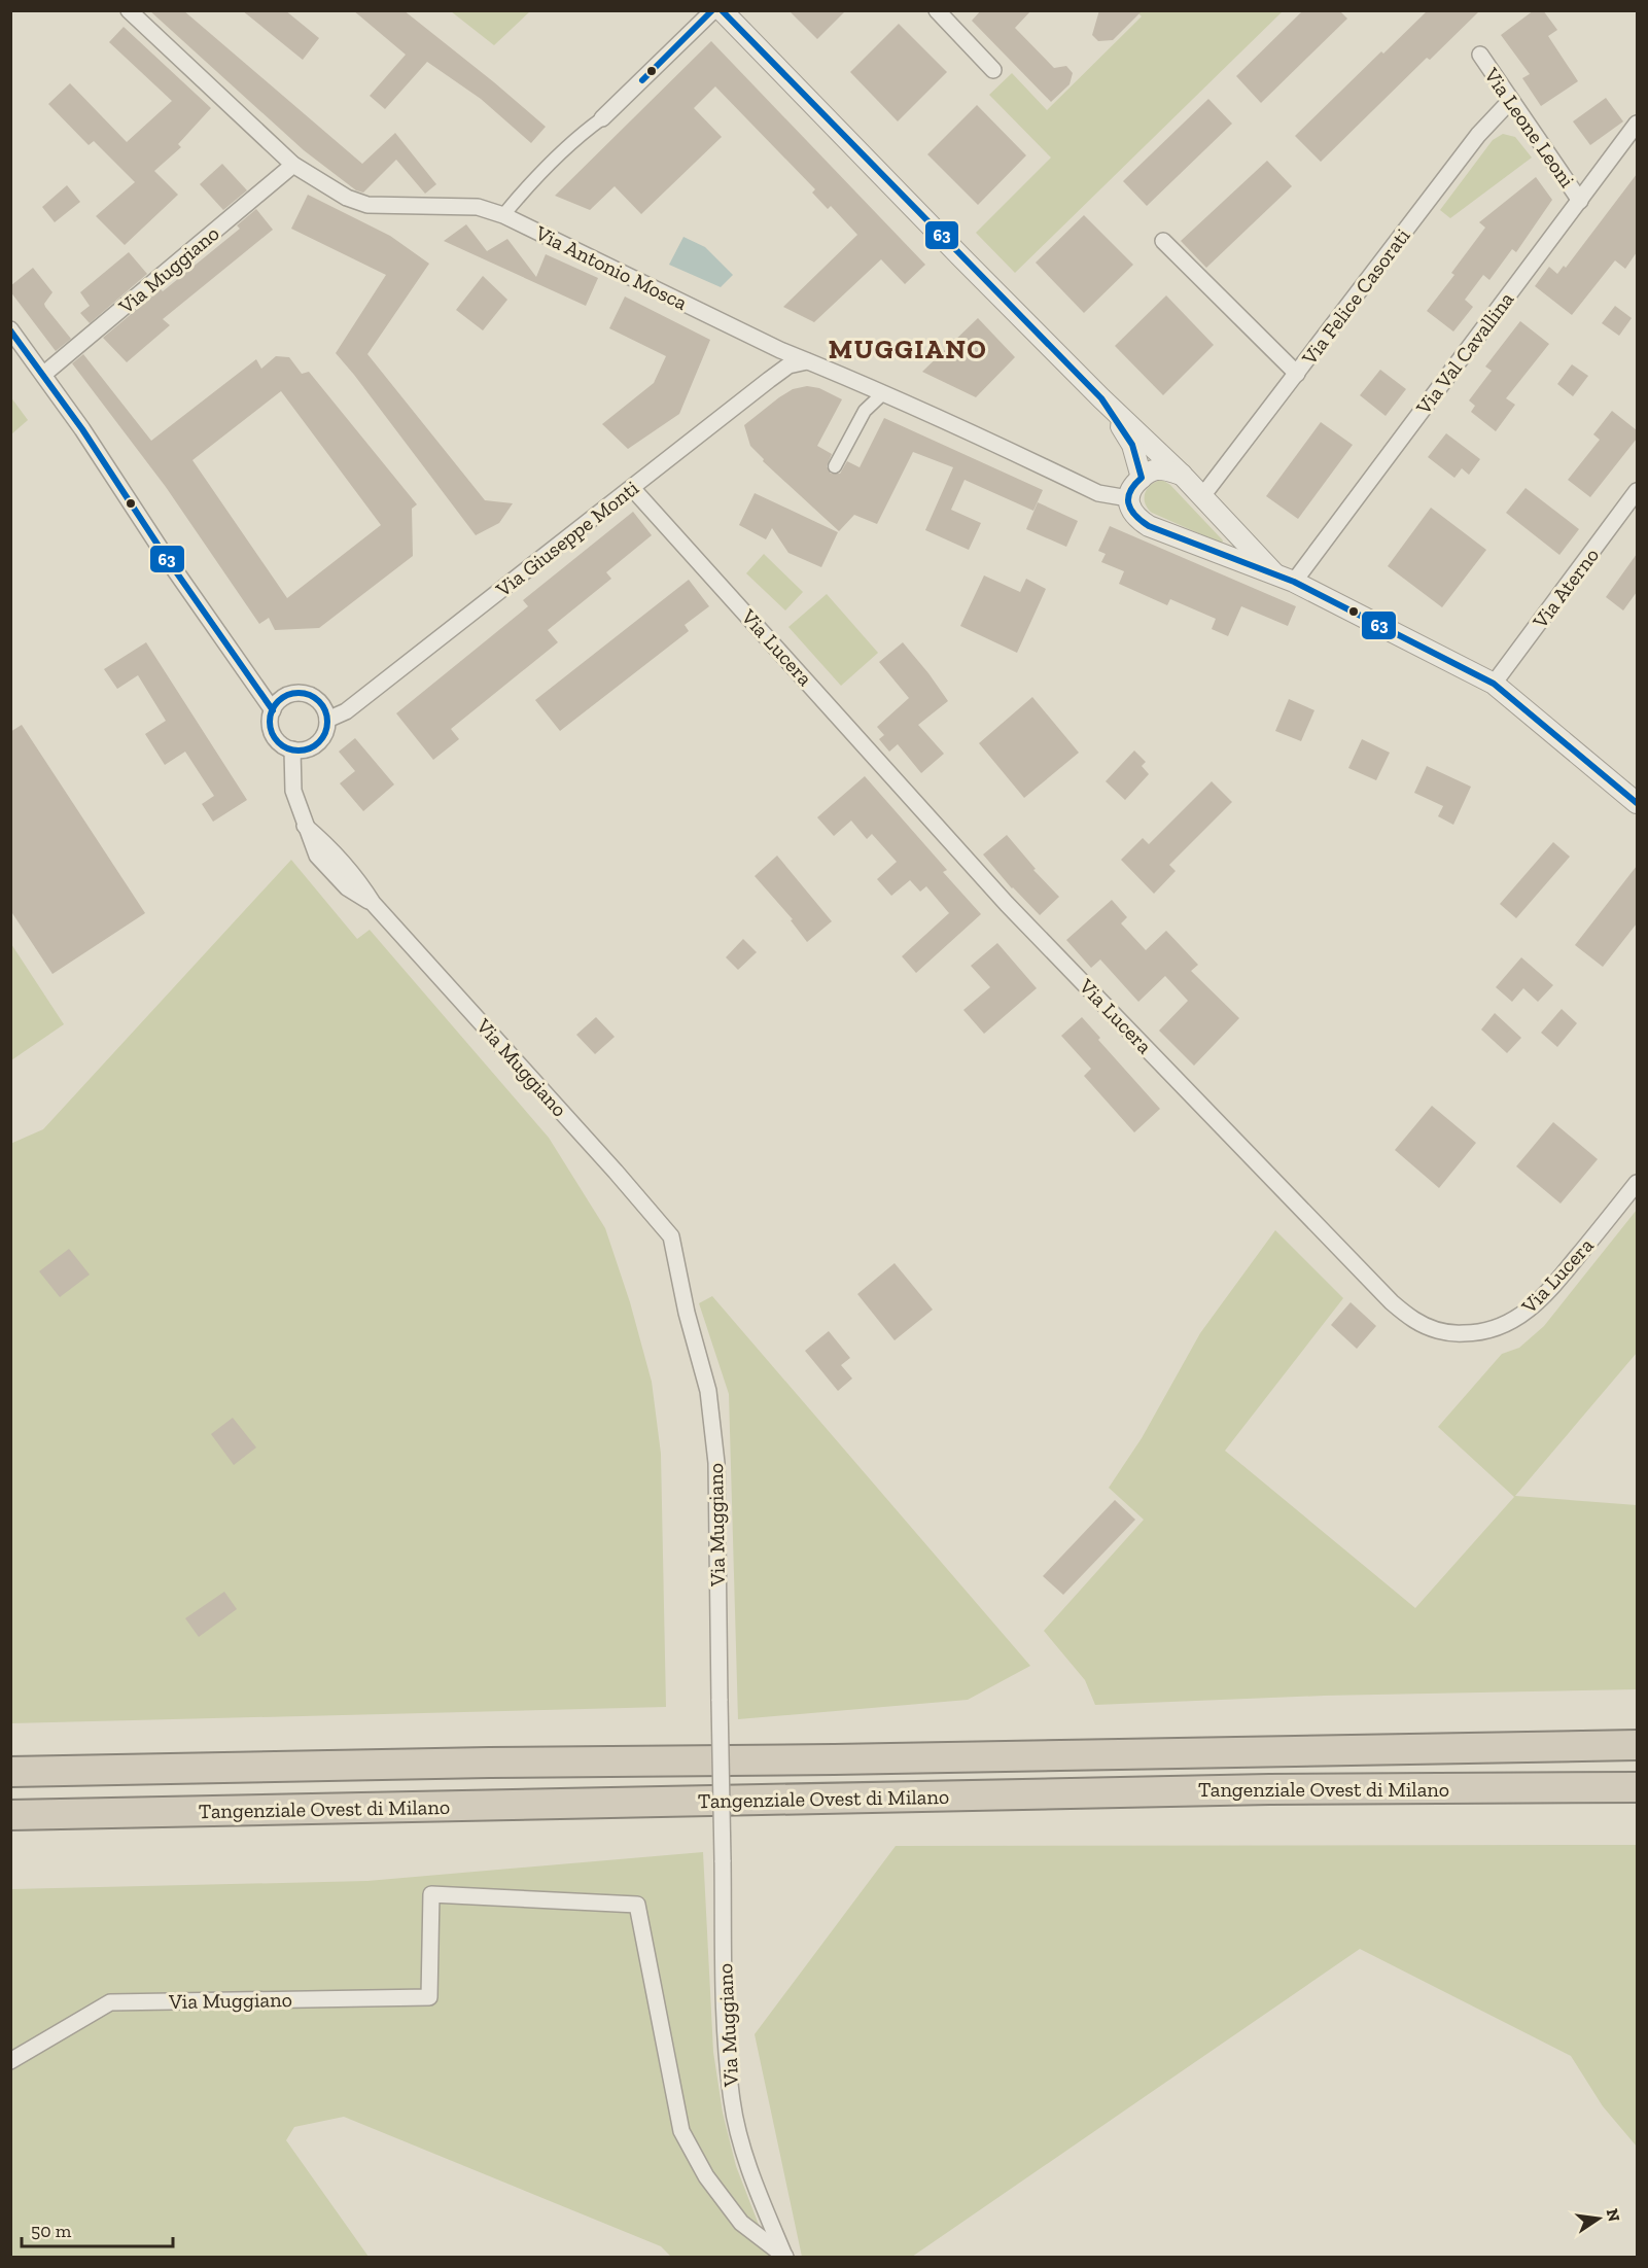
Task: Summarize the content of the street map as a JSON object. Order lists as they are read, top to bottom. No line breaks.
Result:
{"streets":{"highway":["Tangenziale Ovest di Milano"],"street":["Via Leone Leoni","Via Antonio Mosca","Via Muggiano","Via Felice Casorati","Via Val Cavallina","Via Giuseppe Monti","Via Aterno","Via Lucera"]},"crossings":[["Via Leone Leoni","Via Felice Casorati"],["Via Leone Leoni","Via Val Cavallina"],["Via Antonio Mosca","Via Muggiano"],["Via Antonio Mosca","Via Giuseppe Monti"],["Via Muggiano","Via Giuseppe Monti"],["Via Giuseppe Monti","Via Lucera"]],"districts":["MUGGIANO"],"lines":["transit line 63"],"scale_bar":"50 m","north":"right"}
